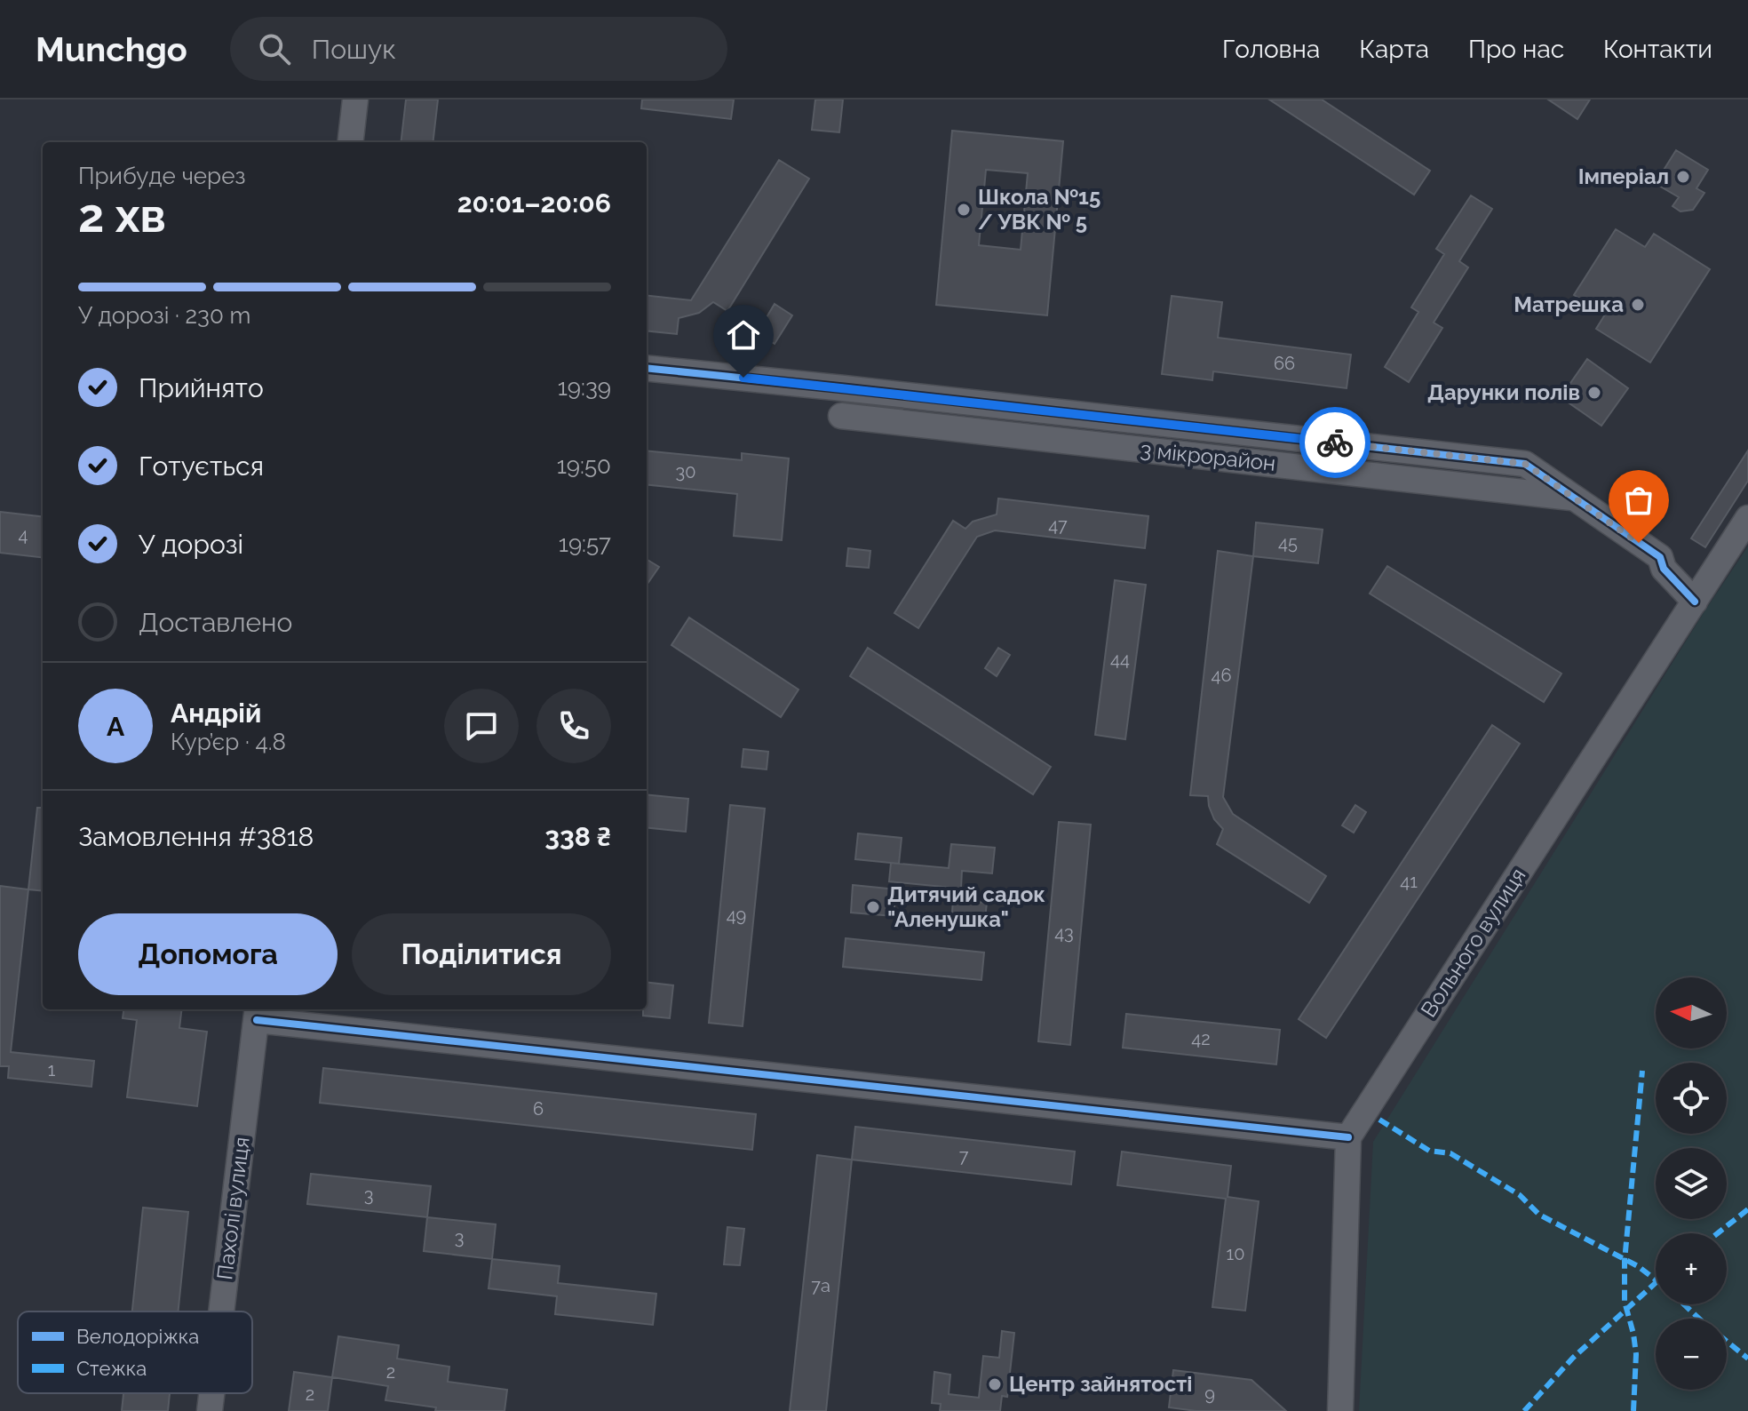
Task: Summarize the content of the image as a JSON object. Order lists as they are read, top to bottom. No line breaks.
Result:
{"streets":{"street":["3 мікрорайон","Вольного вулиця","Пахолі вулиця"]},"crossings":[["3 мікрорайон","Вольного вулиця"]],"places":["Імперіал","Школа №15 / УВК № 5","Матрешка","Дарунки полів","Дитячий садок \"Аленушка\"","Центр зайнятості"],"house_numbers":["66","30","47","4","45","44","46","41","49","43","42","1","6","7","3","3","10","7а","2","2","9"],"legend":["Велодоріжка","Стежка"],"north":"left","page":{"header":"Munchgo","search":"Пошук","nav":["Головна","Карта","Про нас","Контакти"],"heading":["2 хв","Прибуде через","20:01–20:06"],"panel":["Андрій","Кур’єр · 4.8","Замовлення #3818","338 ₴"],"bar":"У дорозі · 230 m","list":[["Прийнято","19:39"],["Готується","19:50"],["У дорозі","19:57"],"Доставлено"],"round":"А","buttons":["Допомога","Поділитися"],"map_buttons":["+","−"]}}
